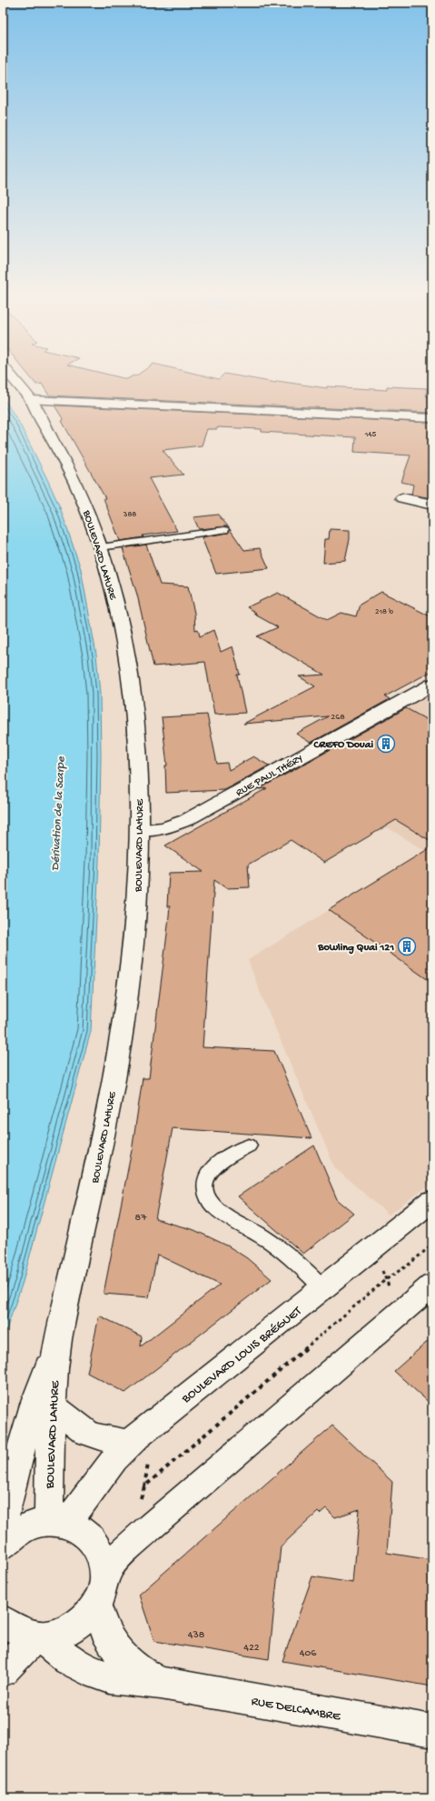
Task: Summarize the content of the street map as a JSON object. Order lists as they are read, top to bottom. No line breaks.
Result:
{"streets":{"main road":["BOULEVARD LAHURE","RUE PAUL THÉRY","BOULEVARD LOUIS BRÉGUET","RUE DELCAMBRE"]},"crossings":[["BOULEVARD LAHURE","RUE PAUL THÉRY"],["BOULEVARD LAHURE","BOULEVARD LOUIS BRÉGUET"]],"water":["Dérivation de la Scarpe"],"places":{"building":["CREFO Douai","Bowling Quai 121"]},"house_numbers":["145","388","218 b","268","87","438","422","406"]}
